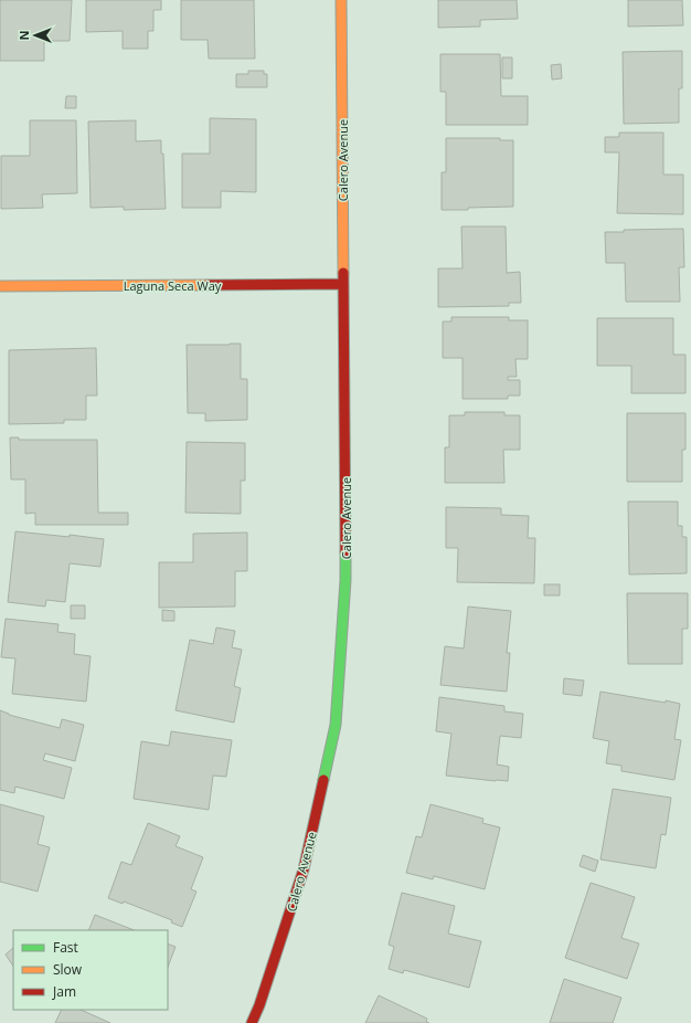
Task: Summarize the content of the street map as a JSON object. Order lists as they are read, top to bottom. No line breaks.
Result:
{"streets":{"street":["Calero Avenue","Laguna Seca Way"]},"crossings":[["Calero Avenue","Laguna Seca Way"]],"legend":["Fast","Slow","Jam"],"north":"left"}
